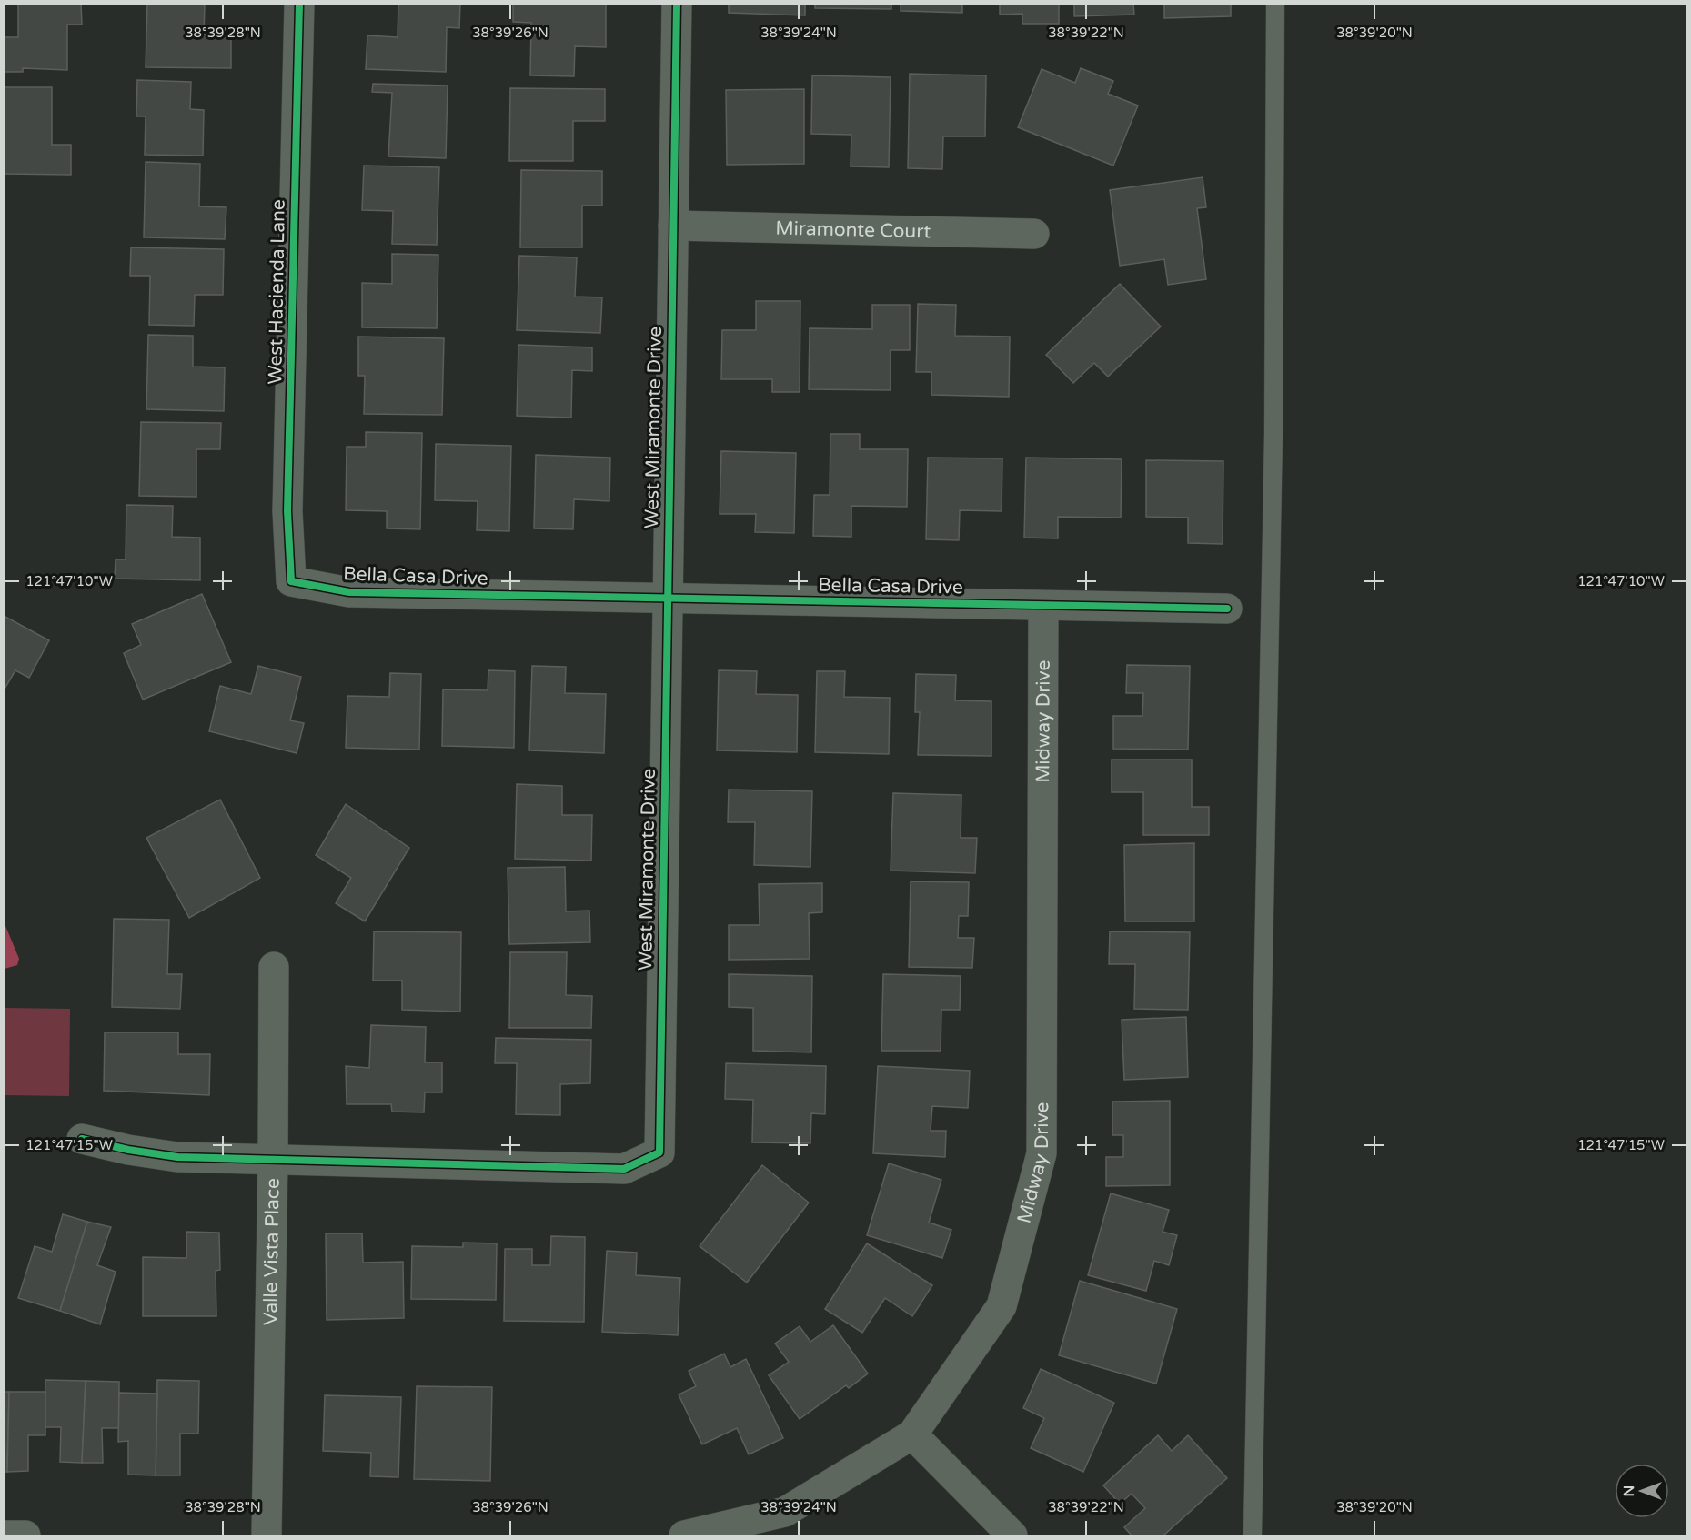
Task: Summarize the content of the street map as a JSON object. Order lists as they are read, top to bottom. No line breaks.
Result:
{"streets":{"street":["Miramonte Court","West Hacienda Lane","West Miramonte Drive","Bella Casa Drive","Midway Drive","Valle Vista Place"]},"crossings":[["Miramonte Court","West Miramonte Drive"],["West Hacienda Lane","Bella Casa Drive"],["West Miramonte Drive","Bella Casa Drive"],["West Miramonte Drive","Valle Vista Place"],["Bella Casa Drive","Midway Drive"]],"north":"left","coordinates":["38°39'28\"N","38°39'26\"N","38°39'24\"N","38°39'22\"N","38°39'20\"N","121°47'10\"W","121°47'15\"W"]}
